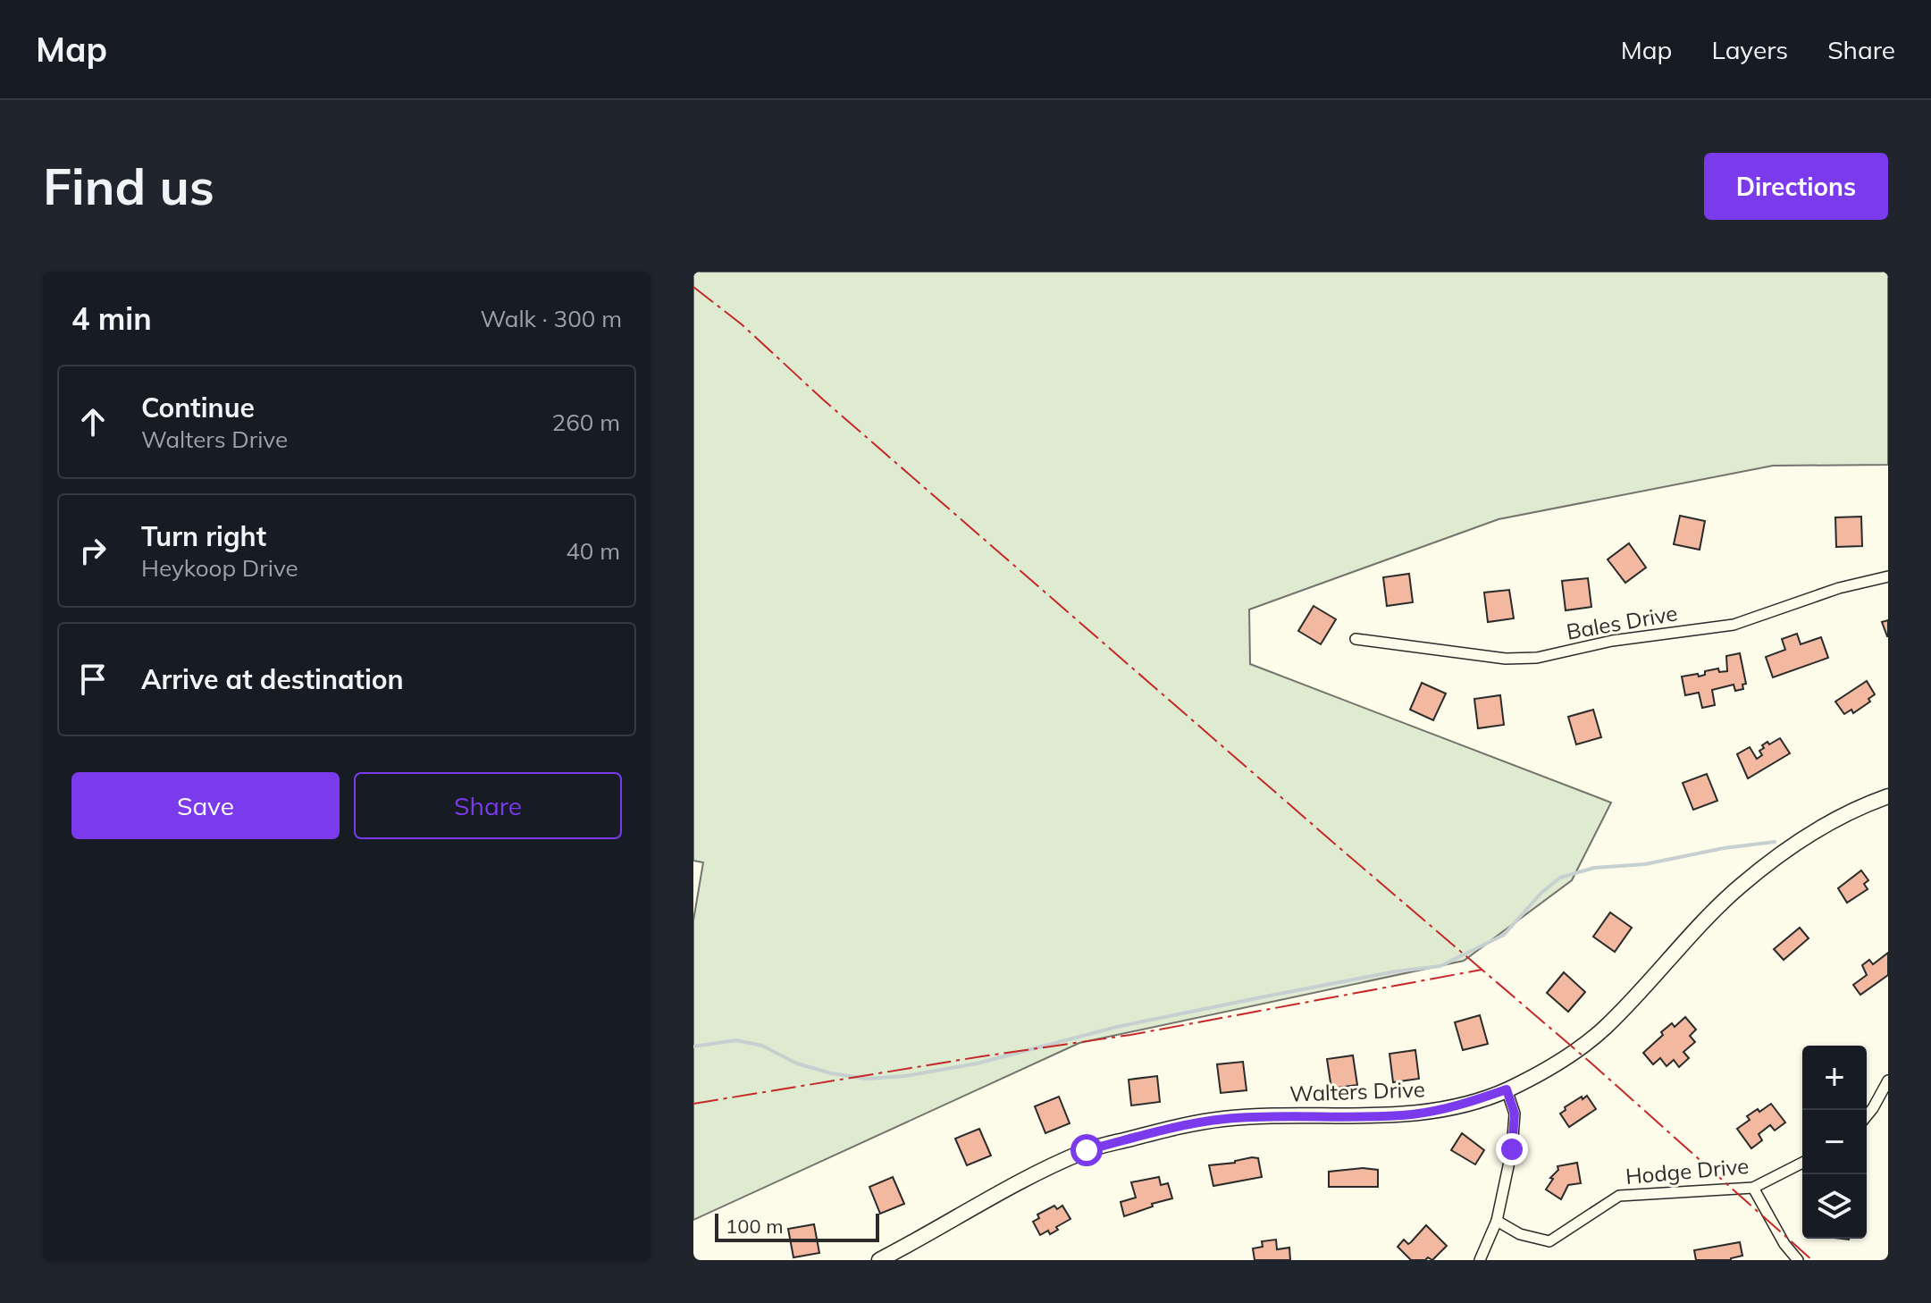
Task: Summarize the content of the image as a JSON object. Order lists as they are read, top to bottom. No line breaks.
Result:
{"streets":{"street":["Bales Drive","Walters Drive","Hodge Drive"]},"scale_bar":"100 m","page":{"header":"Map","nav":["Map","Layers","Share"],"buttons":["Directions",["Save","Share"]],"title":"Find us","heading":["4 min","Walk · 300 m"],"list":[["Continue","Walters Drive","260 m"],["Turn right","Heykoop Drive","40 m"],"Arrive at destination"],"map_buttons":["+","−"],"scale":"100 m"}}
